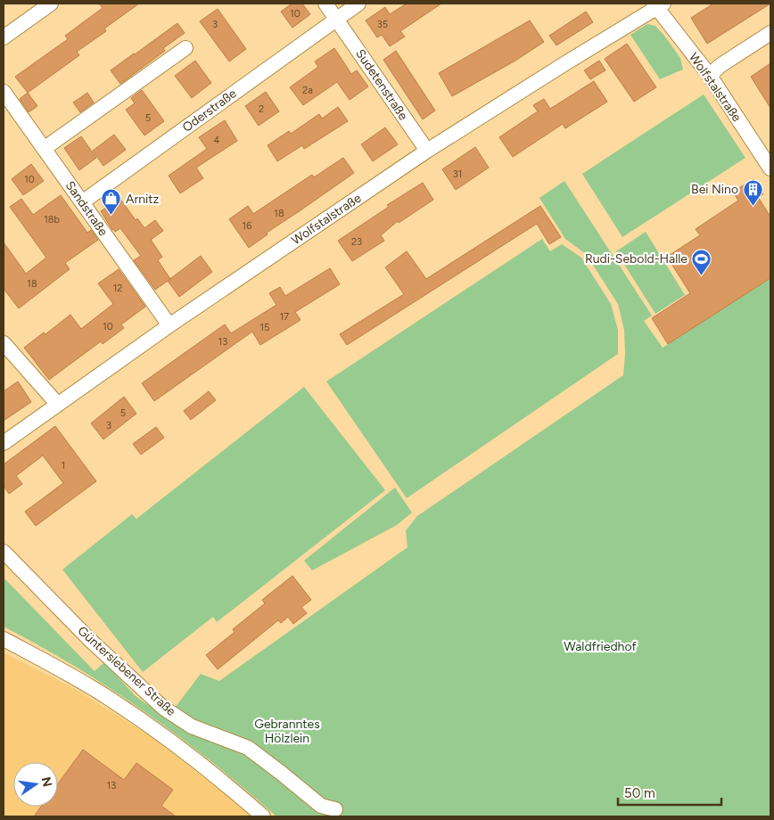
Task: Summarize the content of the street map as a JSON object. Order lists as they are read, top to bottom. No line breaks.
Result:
{"streets":{"street":["Sudetenstraße","Wolfstalstraße","Oderstraße","Sandstraße","Günterslebener Straße"]},"crossings":[["Sudetenstraße","Wolfstalstraße"],["Sudetenstraße","Oderstraße"],["Wolfstalstraße","Sandstraße"],["Oderstraße","Sandstraße"]],"parks":["Waldfriedhof","Gebranntes Hölzlein"],"places":{"building":["Bei Nino"],"shop":["Arnitz"],"sports":["Rudi-Sebold-Halle"]},"house_numbers":["10","3","35","2a","2","5","4","31","10","18","18b","16","23","18","12","17","10","15","13","5","3","1","13"],"scale_bar":"50 m","north":"right"}
